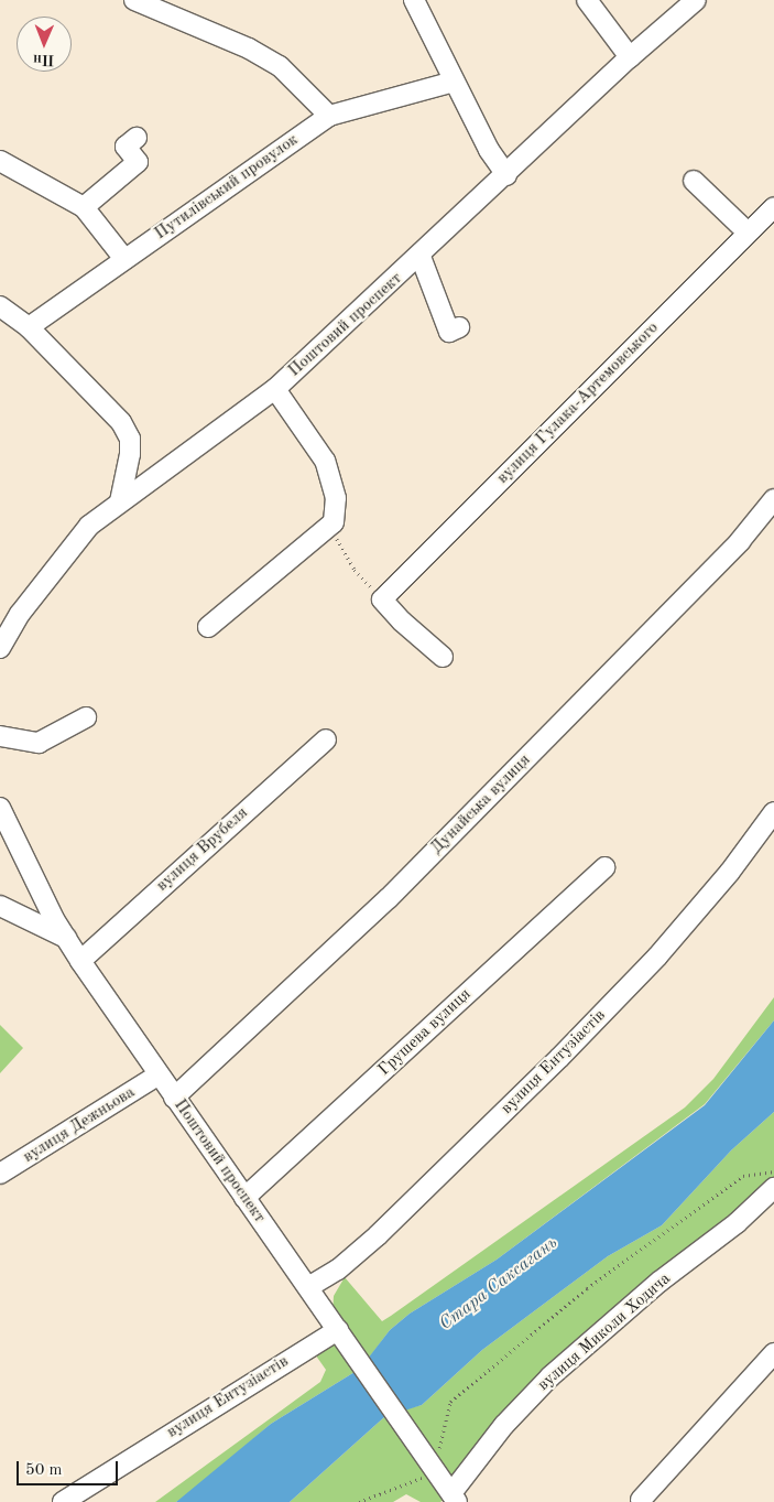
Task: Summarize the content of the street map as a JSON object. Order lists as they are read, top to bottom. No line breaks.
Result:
{"streets":{"street":["Путилівський провулок","Поштовий проспект","вулиця Гулака-Артемовського","Дунайська вулиця","вулиця Врубеля","Грушева вулиця","вулиця Ентузіастів","вулиця Дежньова","вулиця Миколи Ходича"]},"crossings":[["Поштовий проспект","Дунайська вулиця"],["Поштовий проспект","вулиця Врубеля"],["Поштовий проспект","Грушева вулиця"],["Поштовий проспект","вулиця Ентузіастів"],["Поштовий проспект","вулиця Дежньова"],["Поштовий проспект","вулиця Миколи Ходича"]],"water":["Стара Саксагань"],"scale_bar":"50 m","north":"bottom"}
